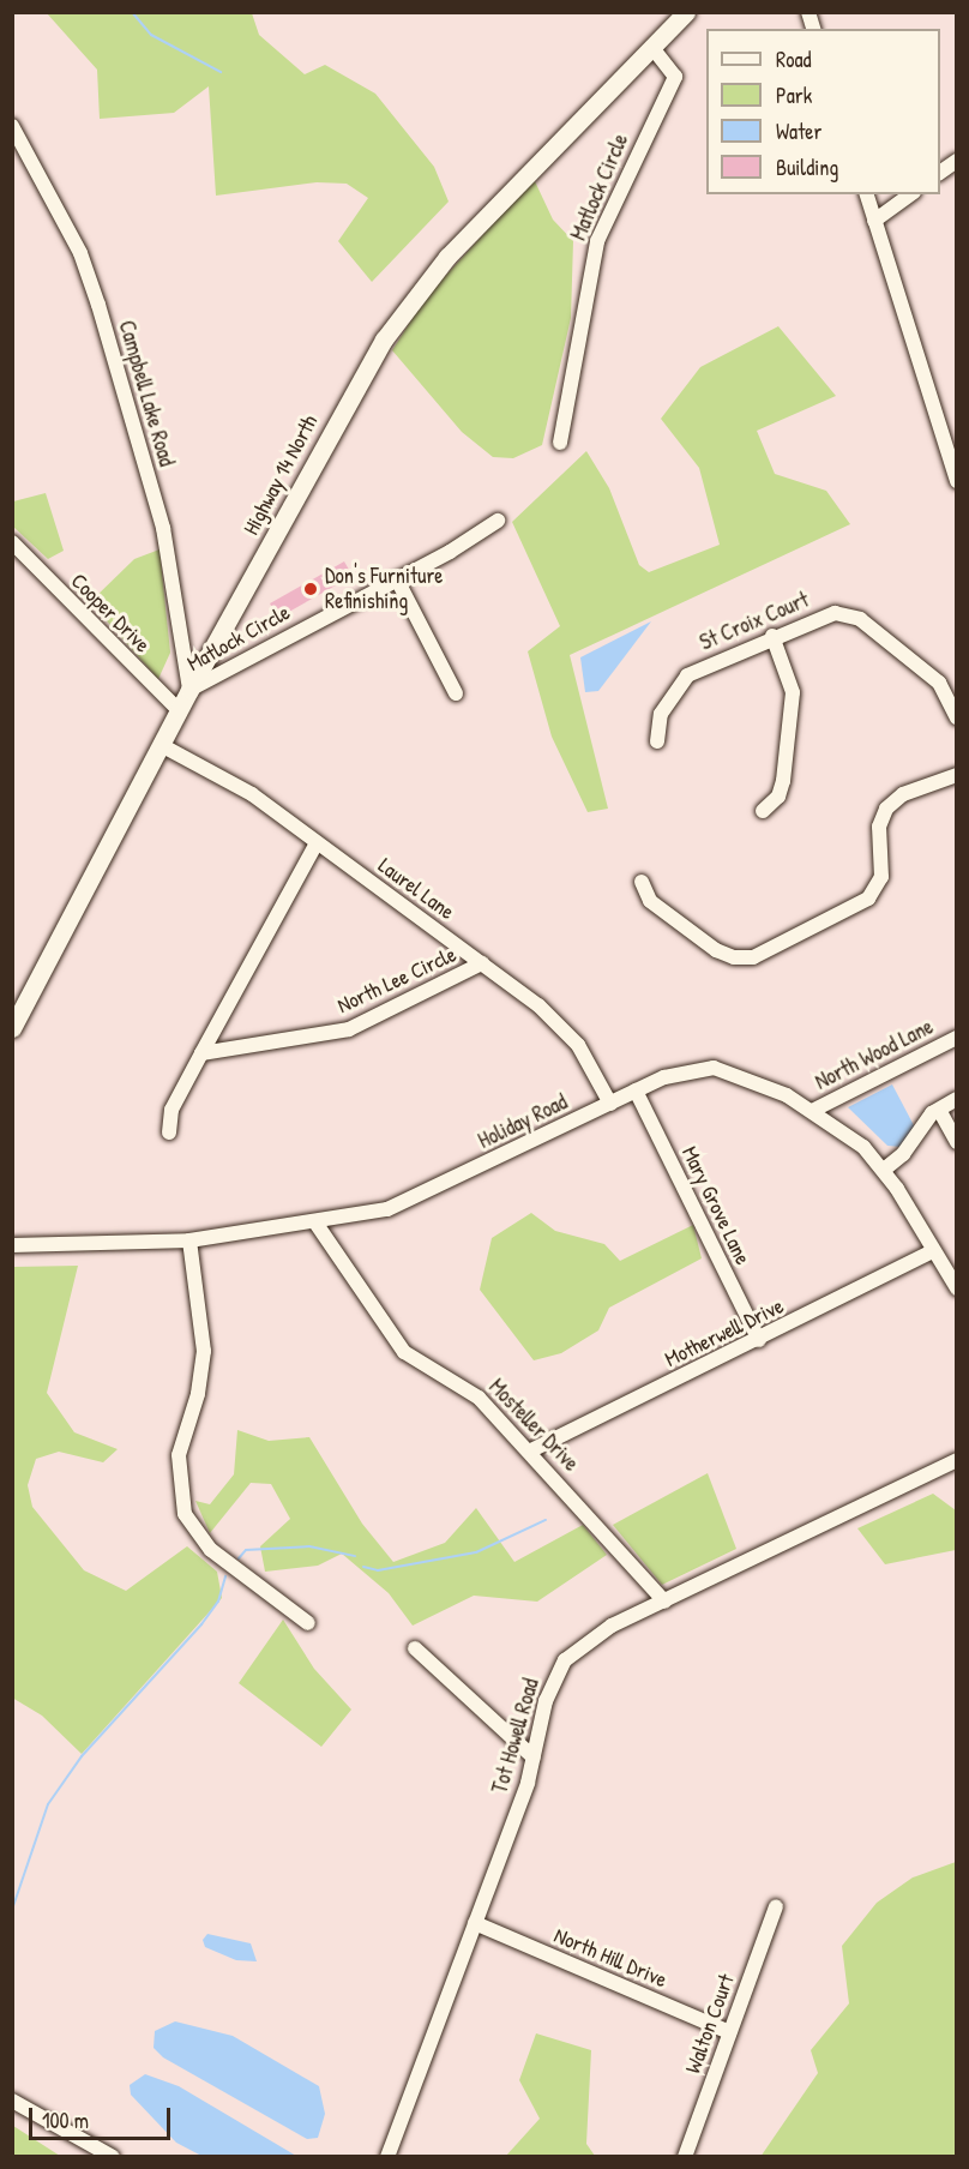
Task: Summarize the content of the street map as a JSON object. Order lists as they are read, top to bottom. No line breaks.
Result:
{"streets":{"main road":["Highway 14 North"],"street":["Matlock Circle","Campbell Lake Road","Cooper Drive","St Croix Court","Laurel Lane","North Lee Circle","North Wood Lane","Holiday Road","Mary Grove Lane","Motherwell Drive","Mosteller Drive","Tot Howell Road","North Hill Drive","Walton Court"]},"crossings":[["Matlock Circle","Campbell Lake Road"],["Matlock Circle","Highway 14 North"],["Campbell Lake Road","Highway 14 North"],["Highway 14 North","Cooper Drive"],["Highway 14 North","Laurel Lane"],["Laurel Lane","North Lee Circle"],["Laurel Lane","Holiday Road"],["North Wood Lane","Holiday Road"],["Holiday Road","Mary Grove Lane"],["Holiday Road","Motherwell Drive"],["Holiday Road","Mosteller Drive"],["Mary Grove Lane","Motherwell Drive"],["Motherwell Drive","Mosteller Drive"],["Mosteller Drive","Tot Howell Road"],["Tot Howell Road","North Hill Drive"],["North Hill Drive","Walton Court"]],"places":["Don's Furniture Refinishing"],"legend":["Road","Park","Water","Building"],"scale_bar":"100 m"}
